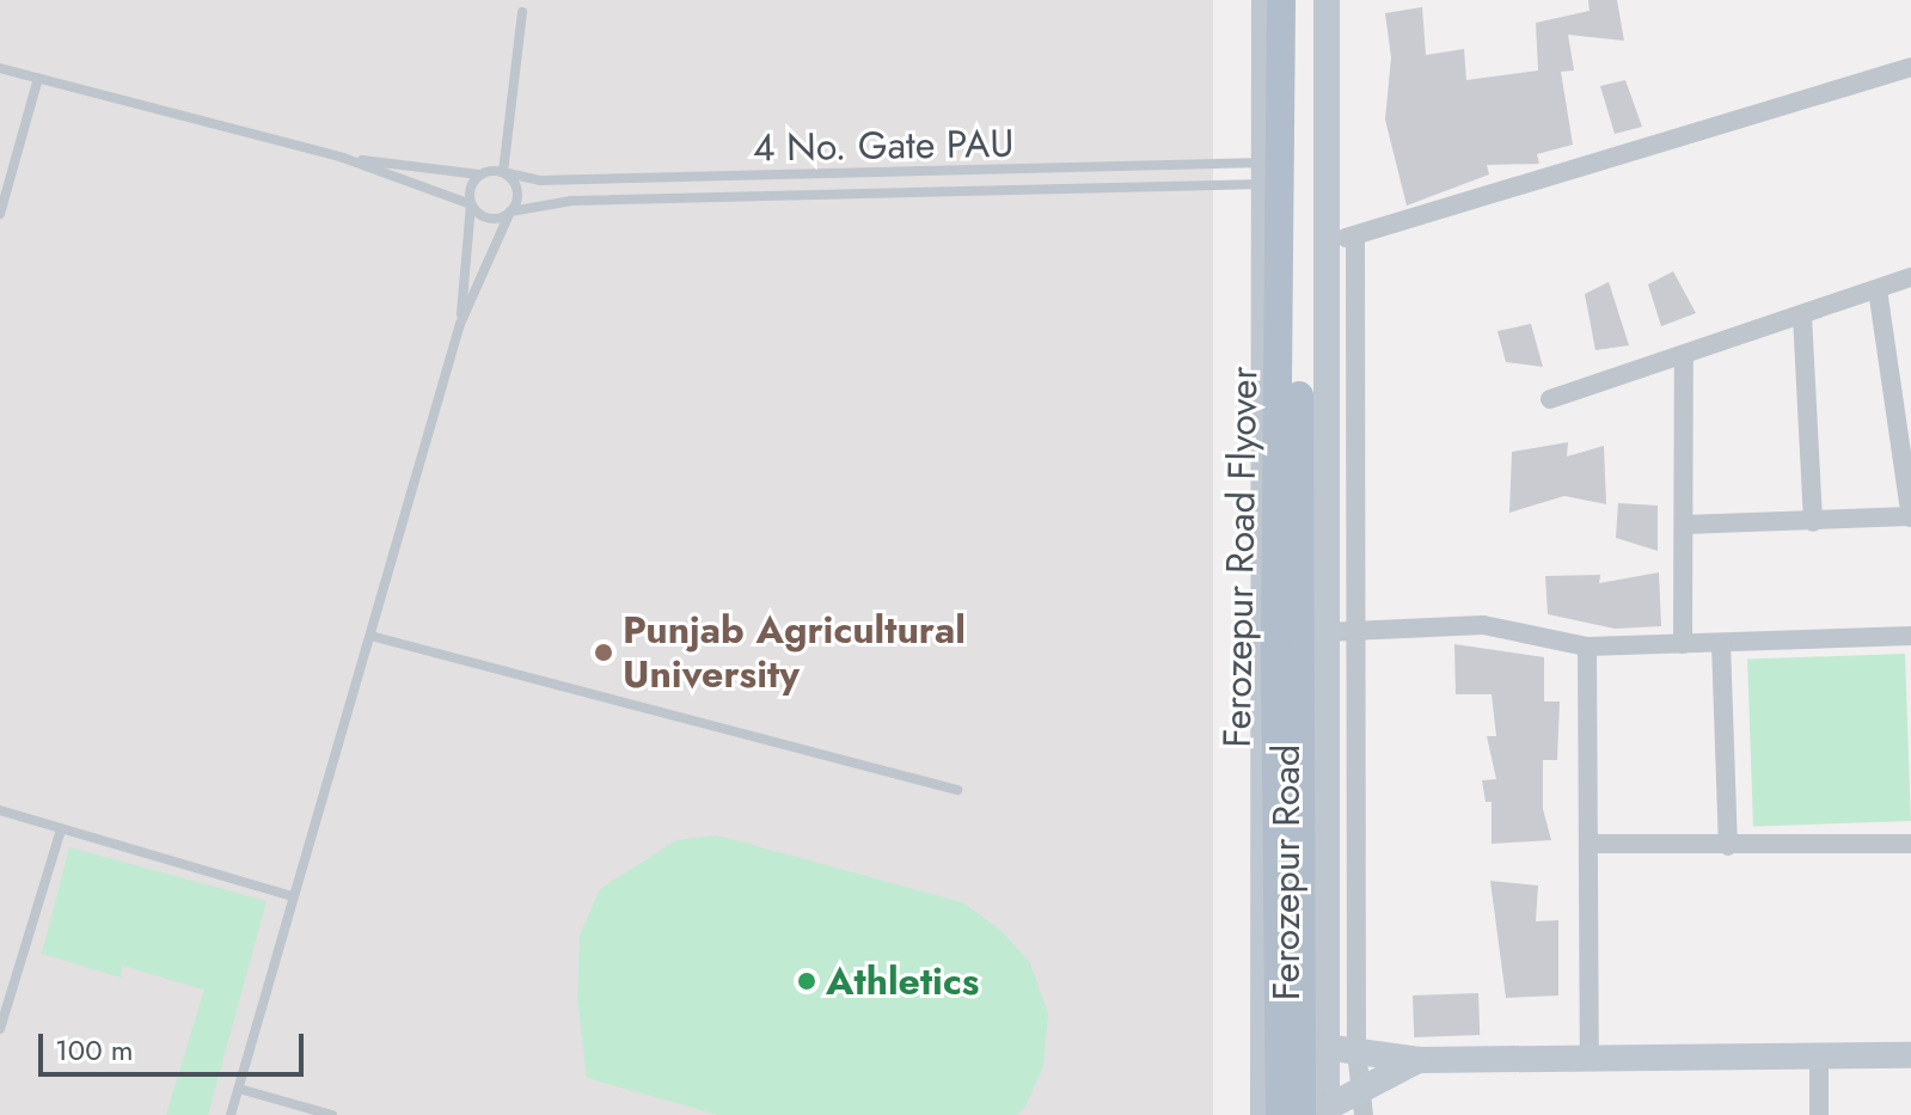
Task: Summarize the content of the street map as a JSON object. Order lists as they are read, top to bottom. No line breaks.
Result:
{"streets":{"main road":["Ferozepur Road Flyover","Ferozepur Road"],"lane":["4 No. Gate PAU"]},"crossings":[["4 No. Gate PAU","Ferozepur Road"],["Ferozepur Road Flyover","Ferozepur Road"]],"places":["Punjab Agricultural University","Athletics"],"scale_bar":"100 m"}
